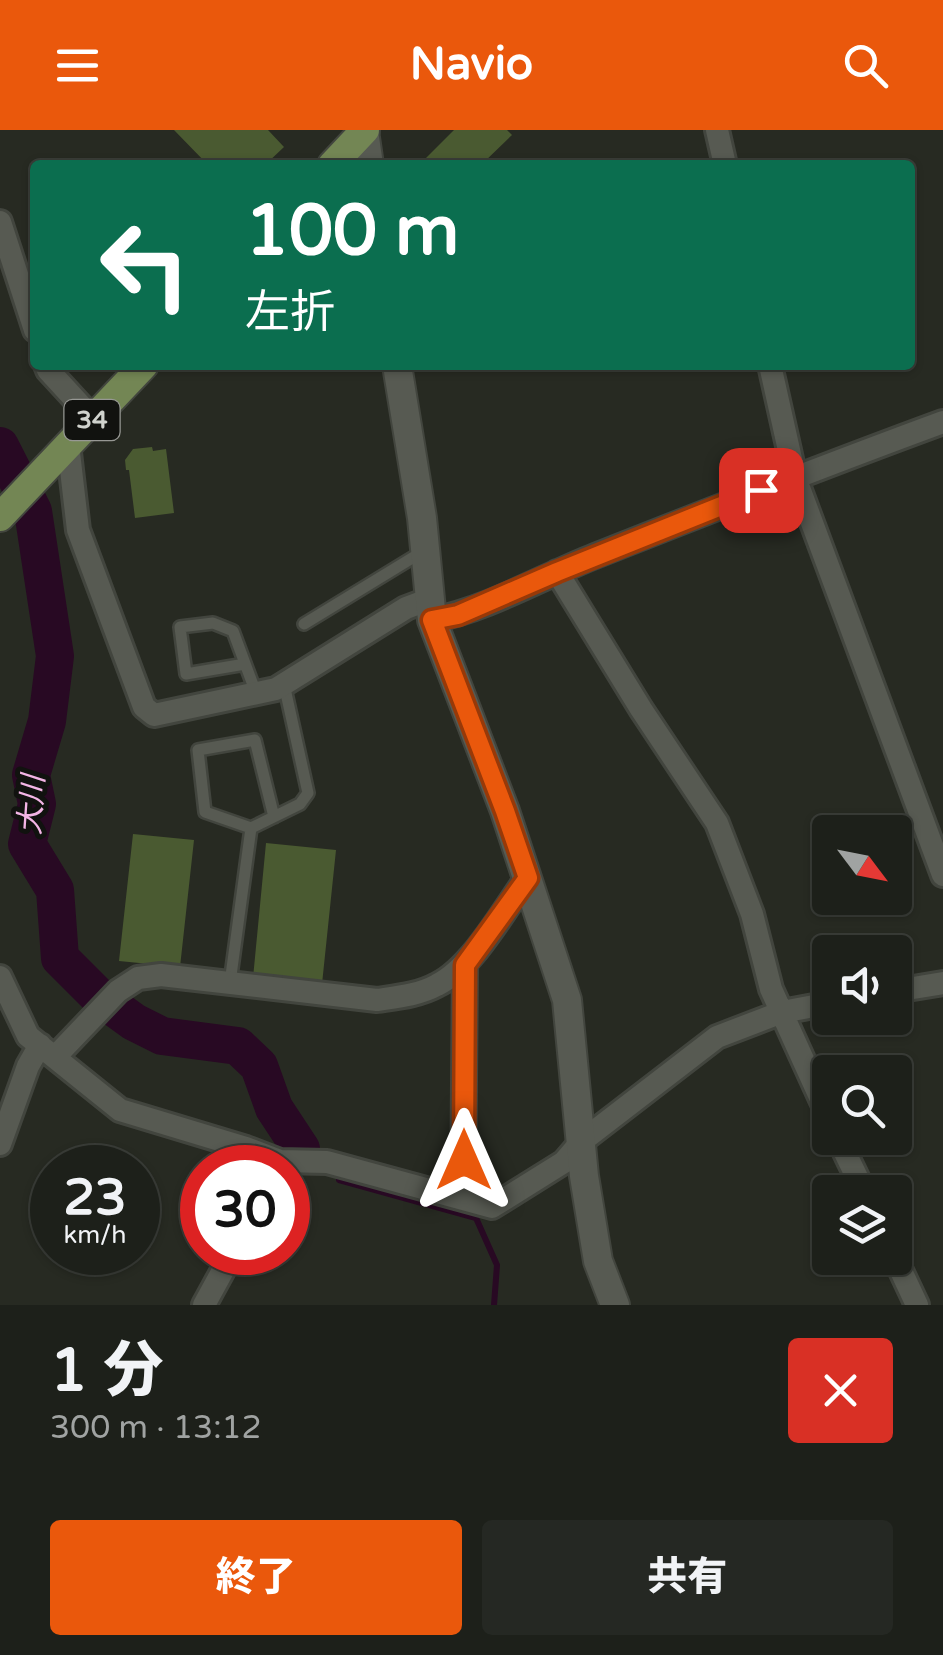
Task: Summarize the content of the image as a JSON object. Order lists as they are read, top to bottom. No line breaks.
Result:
{"streets":{"main road":["34"]},"water":["大川"],"north":"bottom right","page":{"header":"Navio","turn":["100 m","左折"],"speed":"23 km/h","limit":"30","heading":["1 分","300 m · 13:12"],"buttons":["終了","共有"]}}
